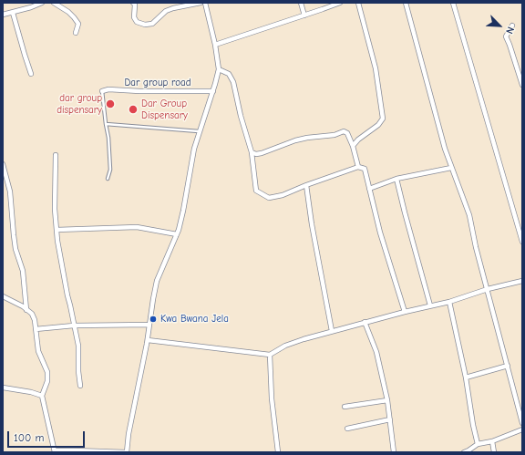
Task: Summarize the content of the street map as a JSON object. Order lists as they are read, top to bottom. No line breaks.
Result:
{"streets":{"street":["Dar group road"]},"places":["dar group dispensary","Dar Group Dispensary","Kwa Bwana Jela"],"scale_bar":"100 m","north":"bottom right"}
